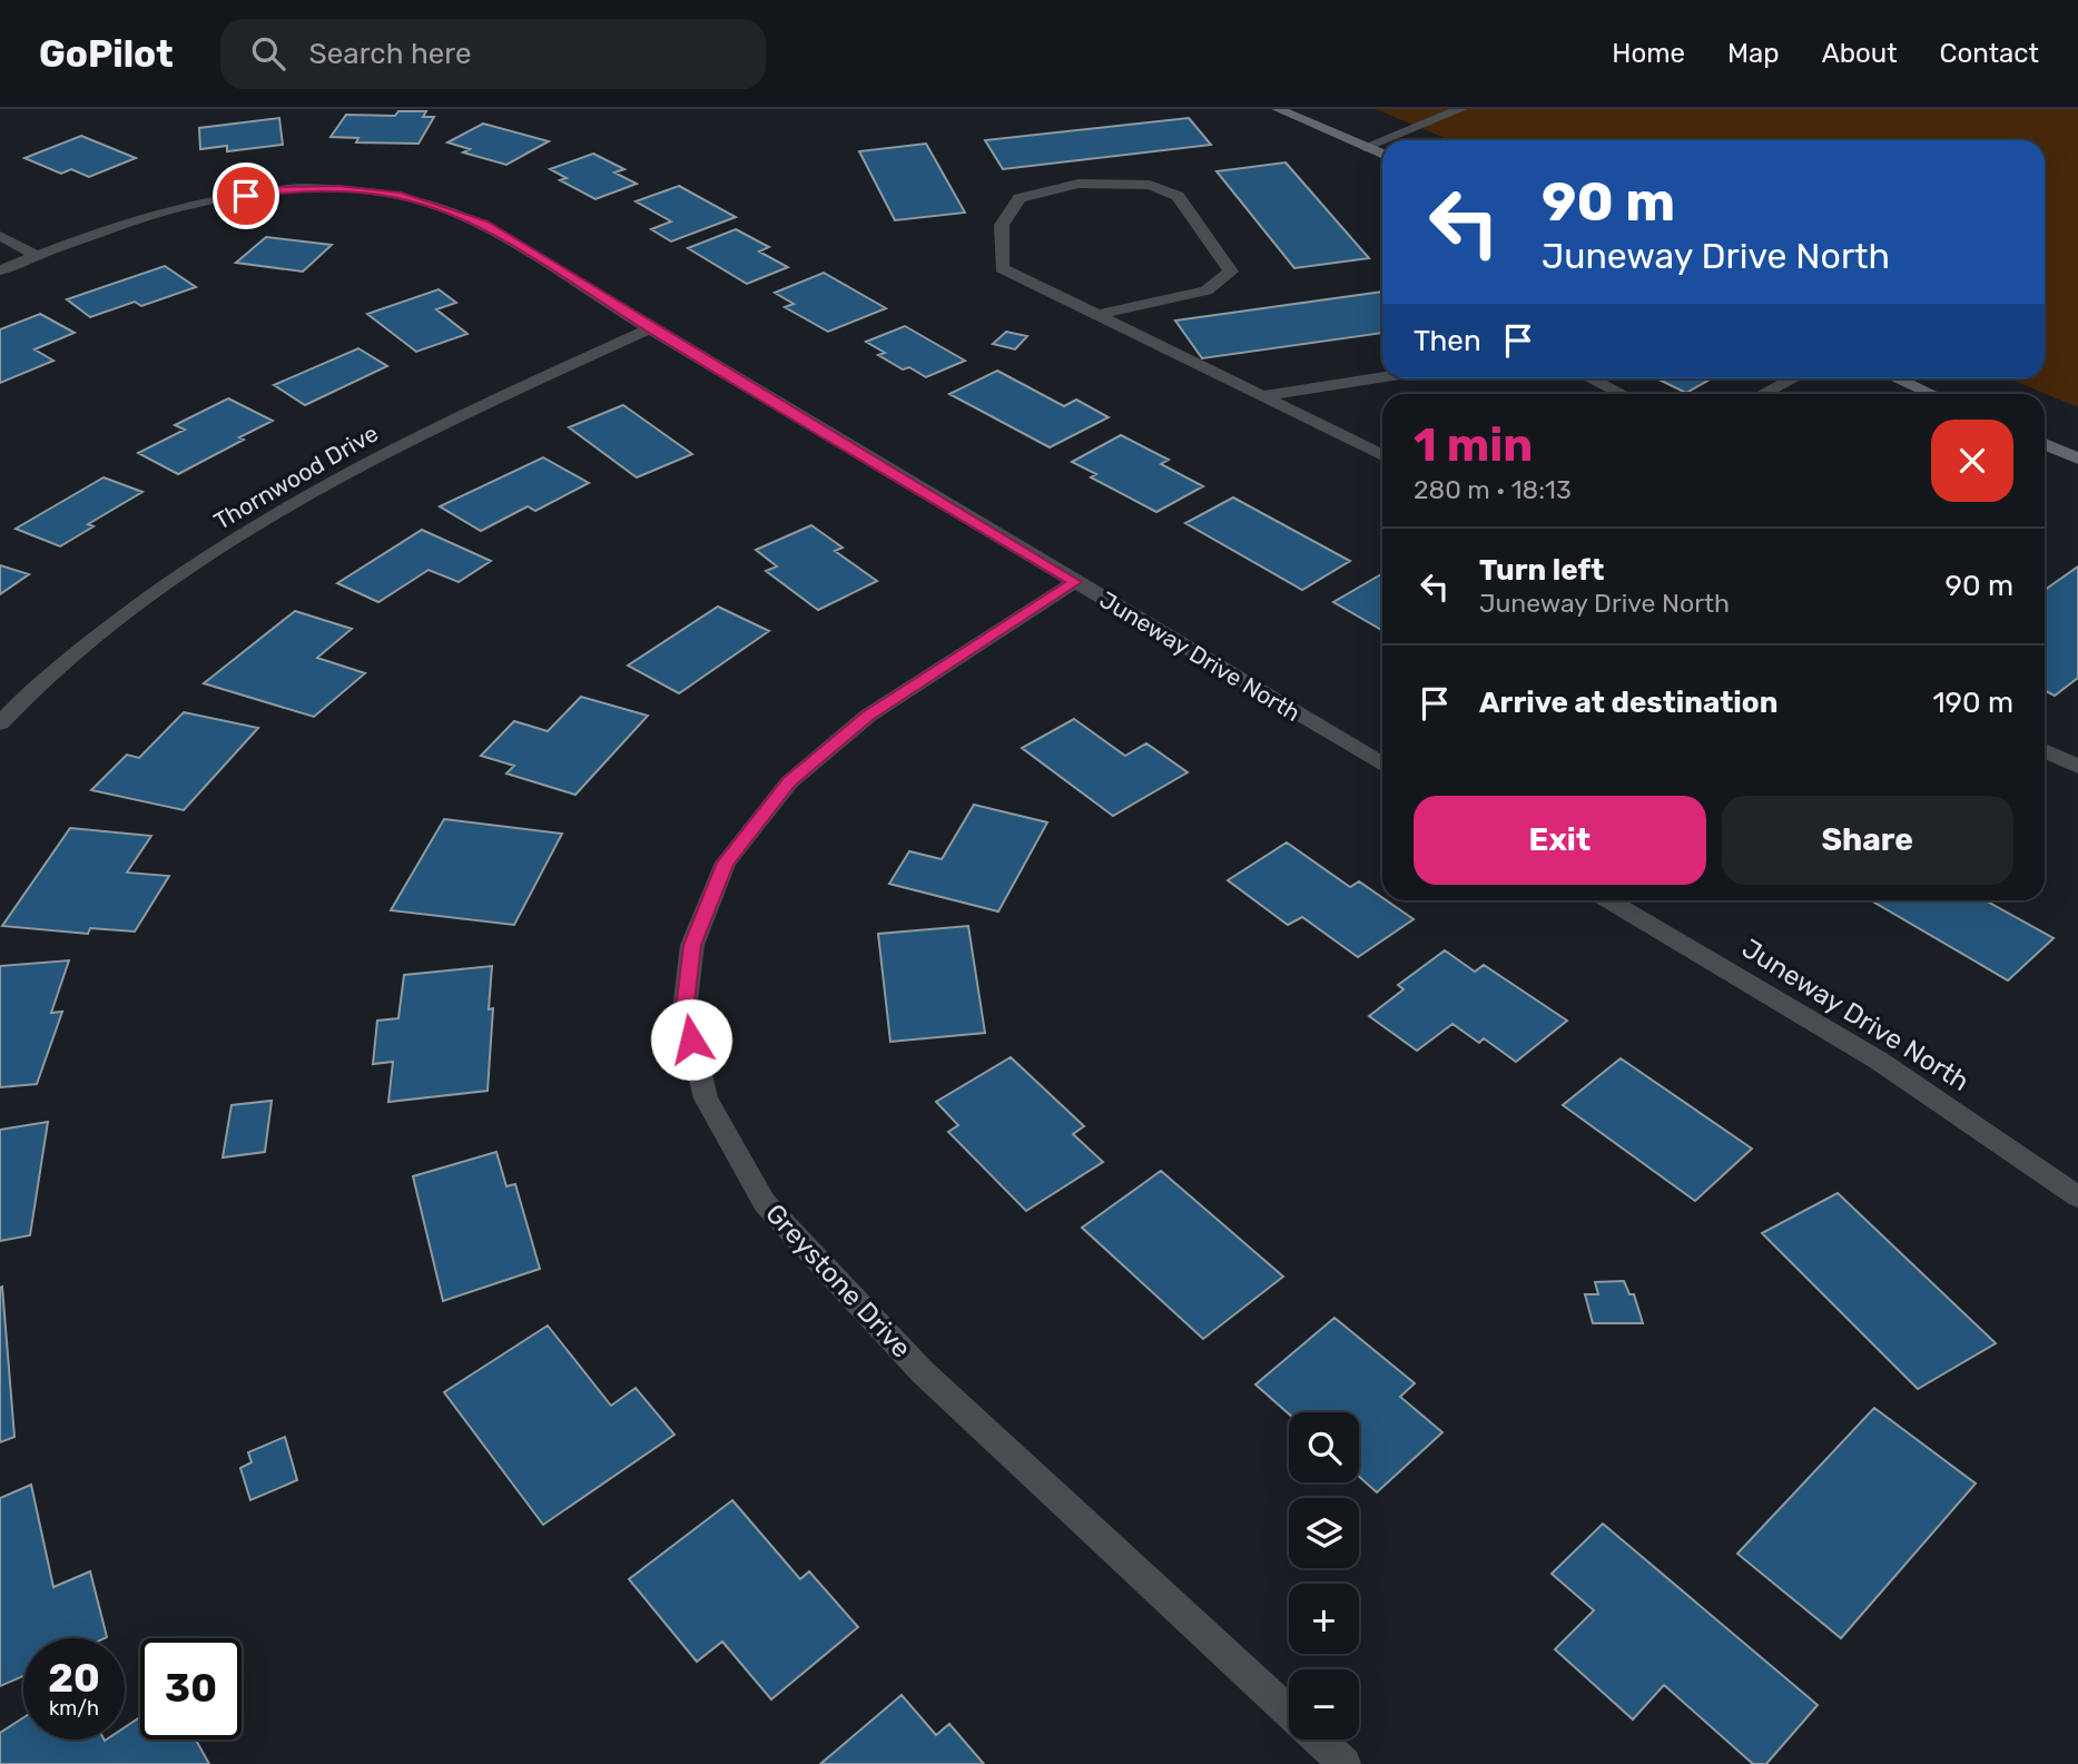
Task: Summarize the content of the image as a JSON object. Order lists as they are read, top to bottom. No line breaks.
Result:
{"streets":{"street":["Thornwood Drive","Juneway Drive North","Greystone Drive"]},"crossings":[["Thornwood Drive","Juneway Drive North"],["Juneway Drive North","Greystone Drive"]],"page":{"header":"GoPilot","search":"Search here","nav":["Home","Map","About","Contact"],"turn":["90 m","Juneway Drive North"],"then":"Then","heading":["1 min","280 m · 18:13"],"list":[{"name":"Turn left","note":"Juneway Drive North","value":"90 m"},{"name":"Arrive at destination","value":"190 m"}],"buttons":["Exit","Share"],"map_buttons":["+","−"],"speed":"20 km/h","limit":"30"}}
